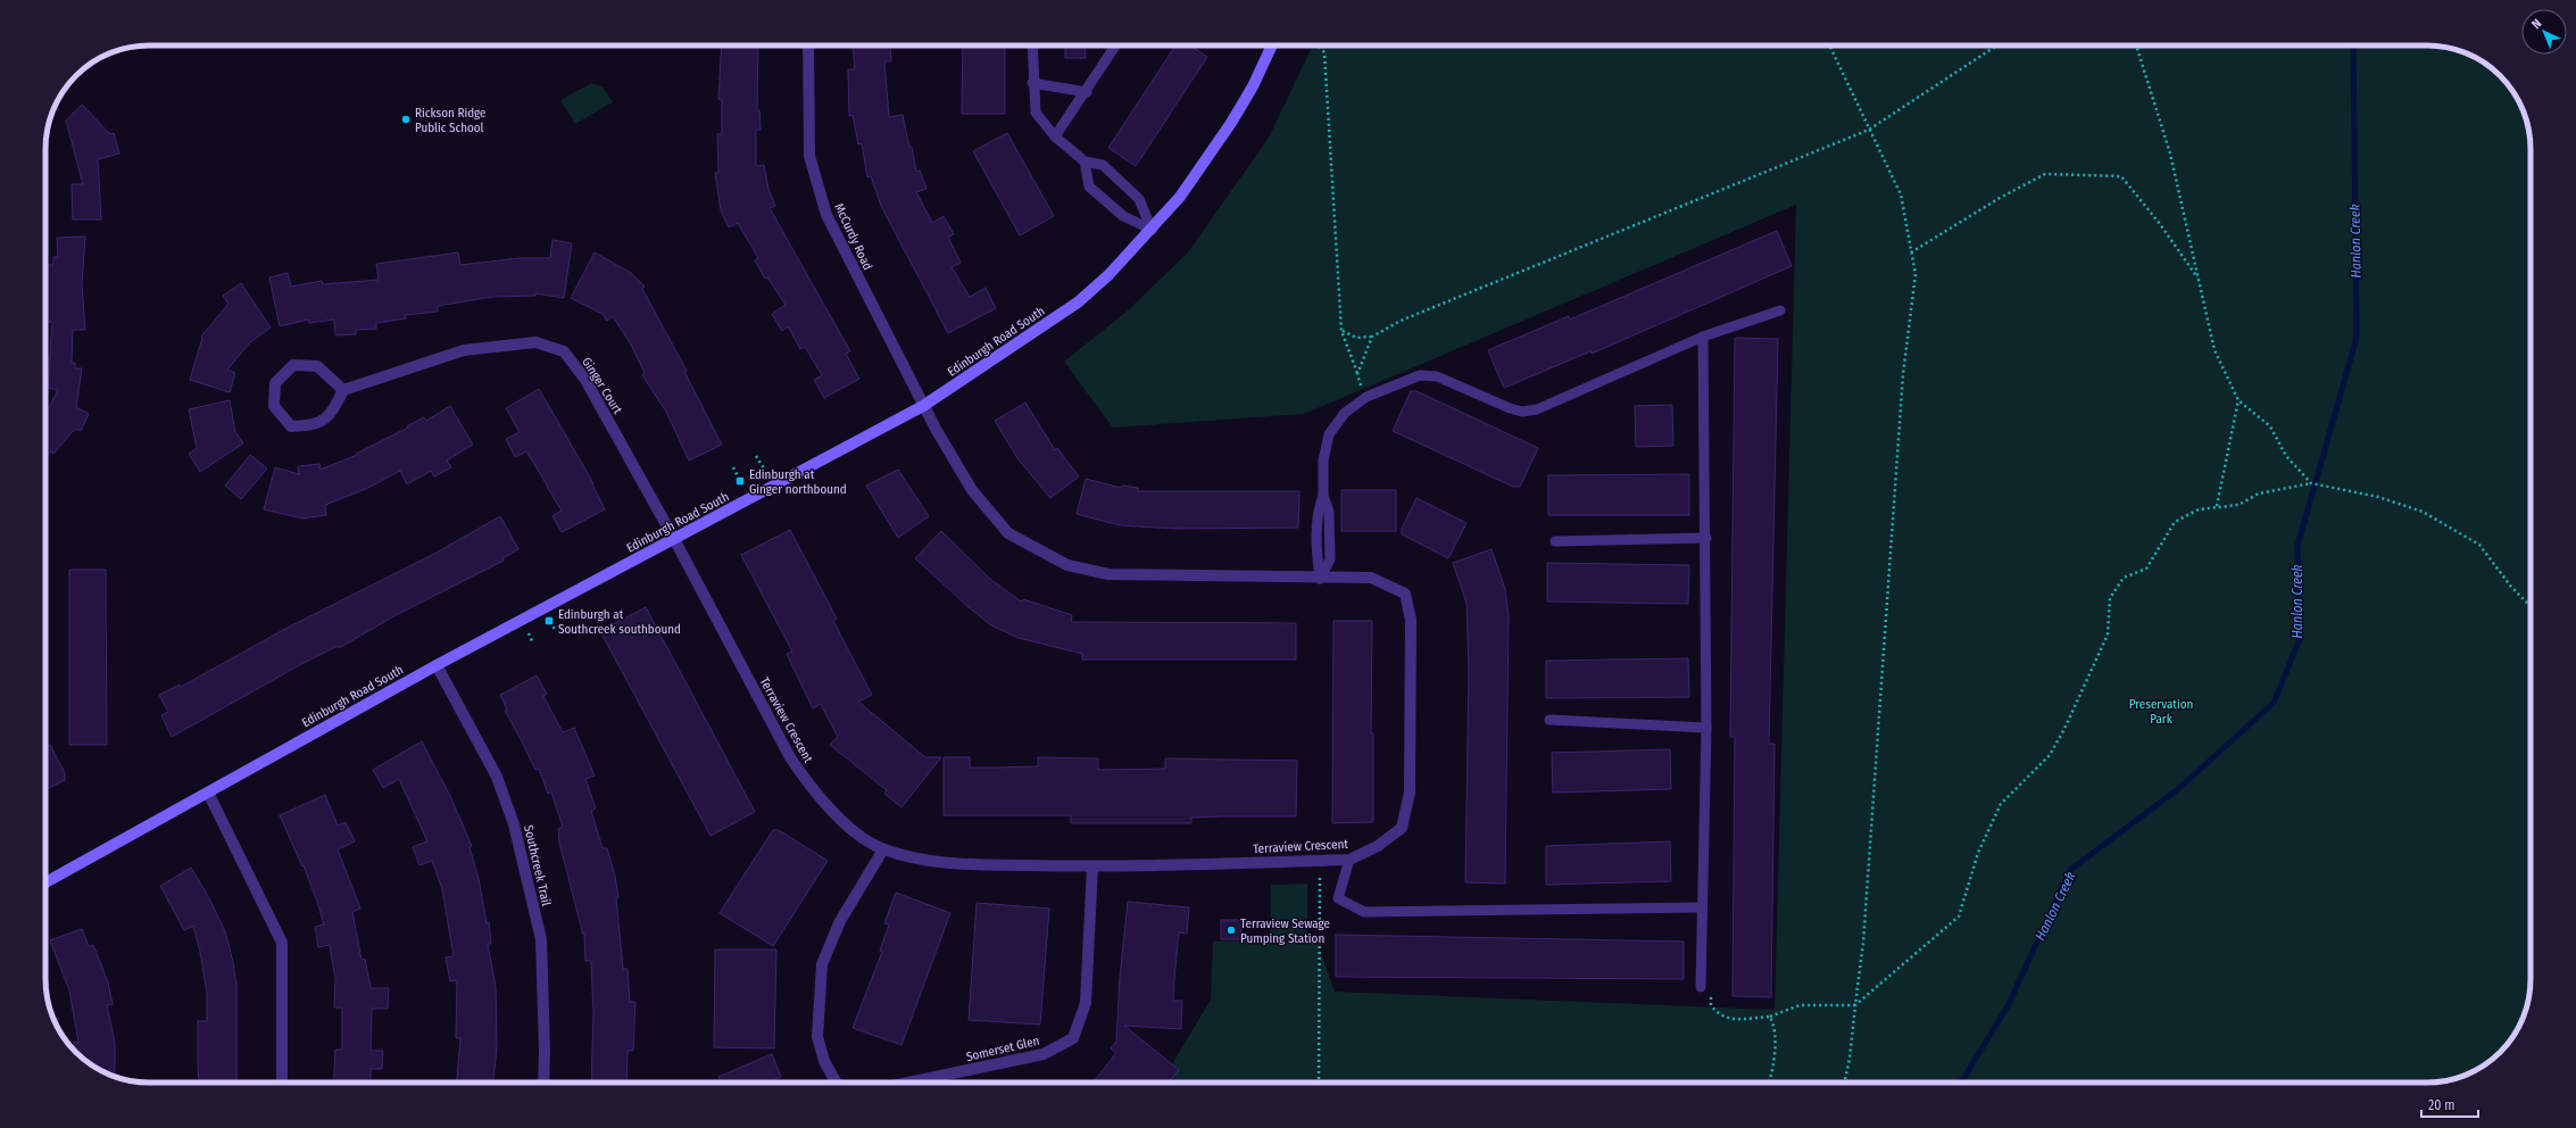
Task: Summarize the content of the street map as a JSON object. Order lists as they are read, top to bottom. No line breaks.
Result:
{"streets":{"main road":["Edinburgh Road South"],"street":["McCurdy Road","Ginger Court","Terraview Crescent","Southcreek Trail","Somerset Glen"]},"crossings":[["McCurdy Road","Edinburgh Road South"],["McCurdy Road","Terraview Crescent"],["Edinburgh Road South","Ginger Court"],["Edinburgh Road South","Terraview Crescent"],["Edinburgh Road South","Southcreek Trail"],["Ginger Court","Terraview Crescent"],["Terraview Crescent","Somerset Glen"]],"water":["Hanlon Creek"],"parks":["Preservation Park"],"places":{"other":["Rickson Ridge Public School","Terraview Sewage Pumping Station"],"transit":["Edinburgh at Ginger northbound","Edinburgh at Southcreek southbound"]},"scale_bar":"20 m","north":"top left"}
